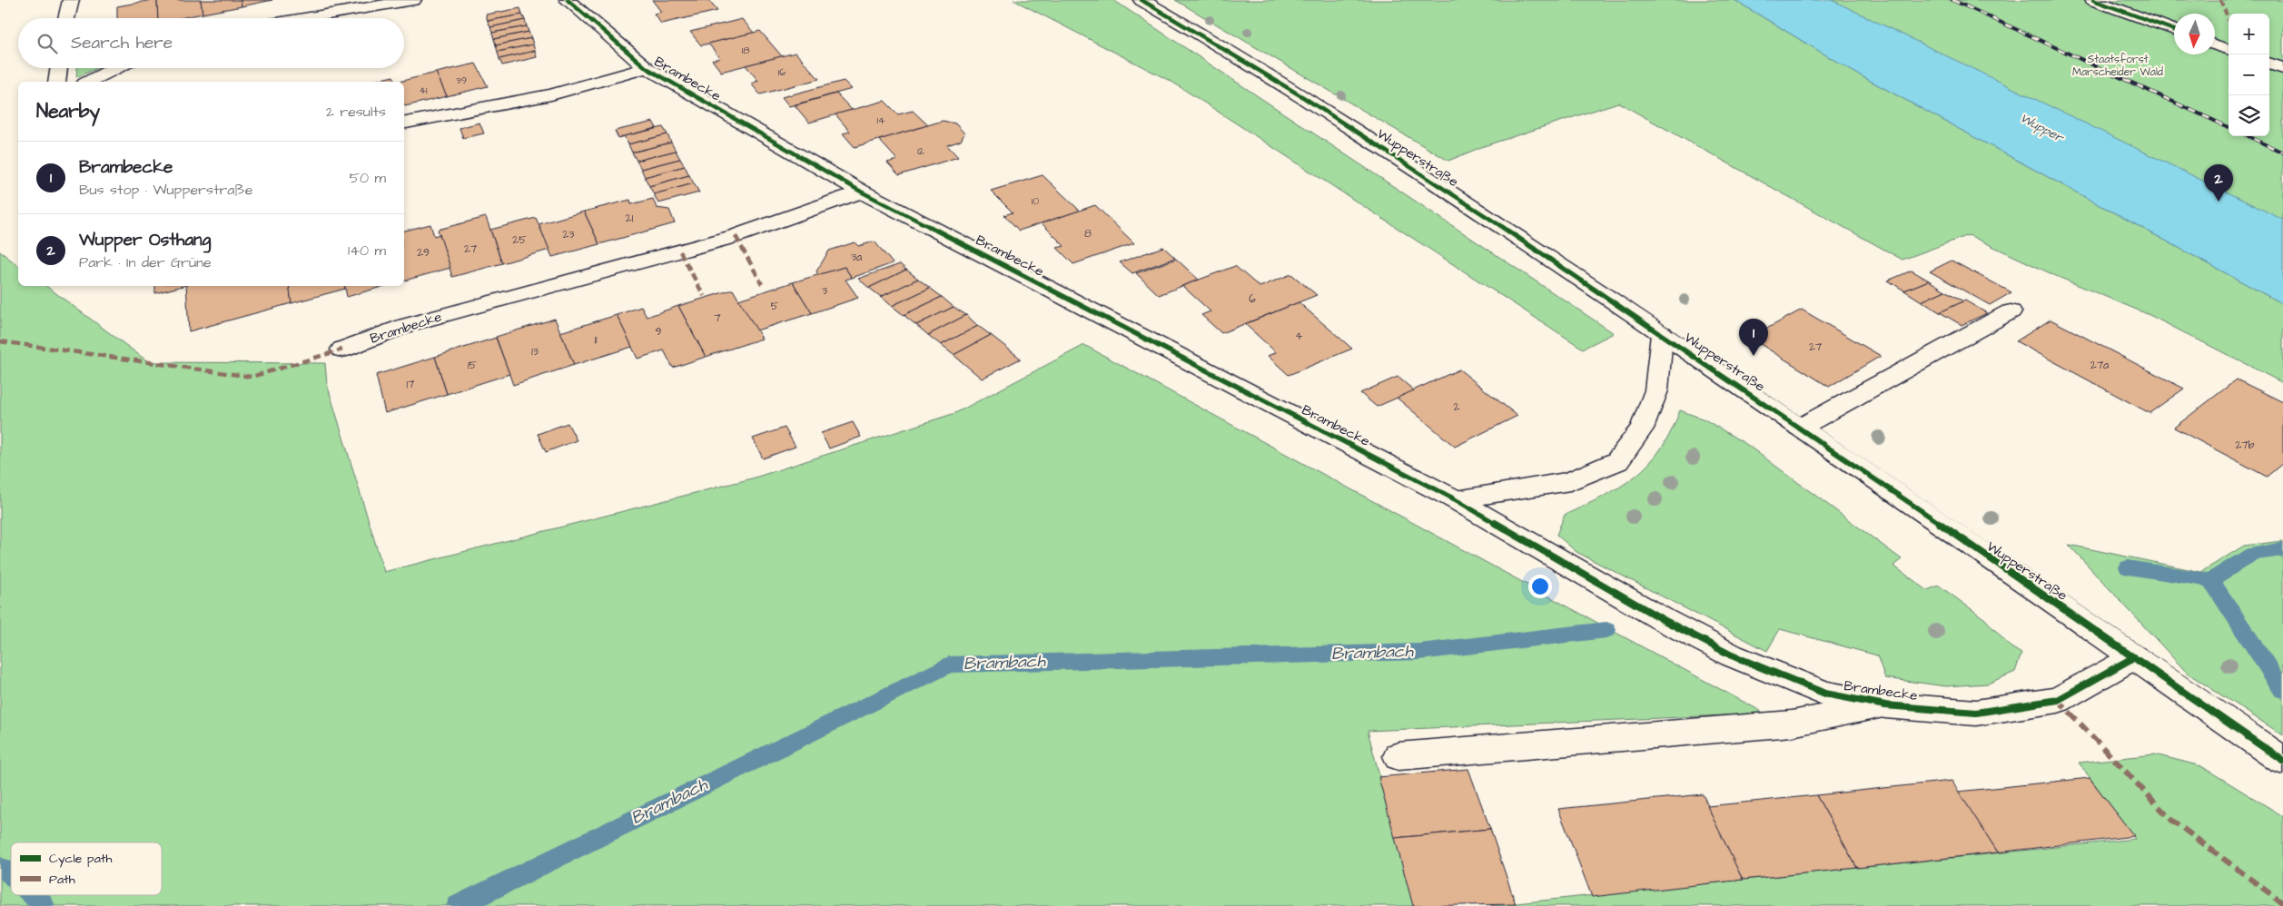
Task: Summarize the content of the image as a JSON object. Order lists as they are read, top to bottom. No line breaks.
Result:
{"streets":{"street":["Brambecke","Wupperstraße"]},"crossings":[["Brambecke","Wupperstraße"]],"water":["Wupper","Brambach"],"parks":["Staatsforst Marscheider Wald"],"house_numbers":["18","16","39","41","14","12","10","21","8","23","25","27","29","3a","3","6","5","7","9","4","11","27","13","15","27a","17","2","27b"],"legend":["Cycle path","Path"],"north":"bottom","page":{"map_buttons":["+","−"],"search":"Search here","heading":["Nearby","2 results"],"list":[{"mark":"1","name":"Brambecke","note":"Bus stop · Wupperstraße","value":"50 m"},{"mark":"2","name":"Wupper Osthang","note":"Park · In der Grüne","value":"140 m"}],"pins":["2","1"]}}
